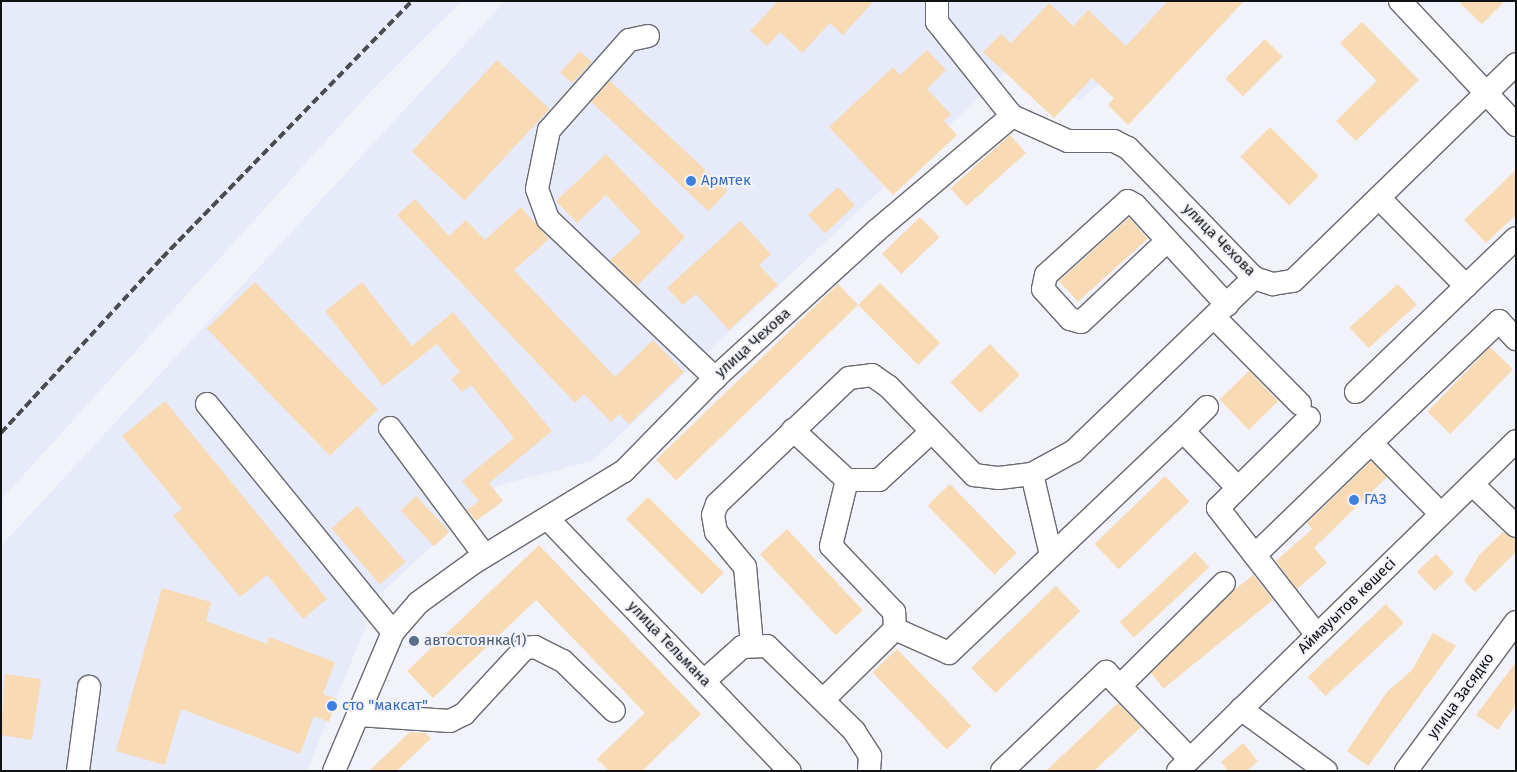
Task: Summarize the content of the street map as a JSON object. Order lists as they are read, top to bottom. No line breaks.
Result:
{"streets":{"street":["улица Чехова","Аймауытов көшесі","улица Тельмана","улица Засядко"]},"crossings":[["улица Чехова","улица Тельмана"]],"places":["Армтек","ГАЗ","автостоянка(1)","сто \"максат\""]}
